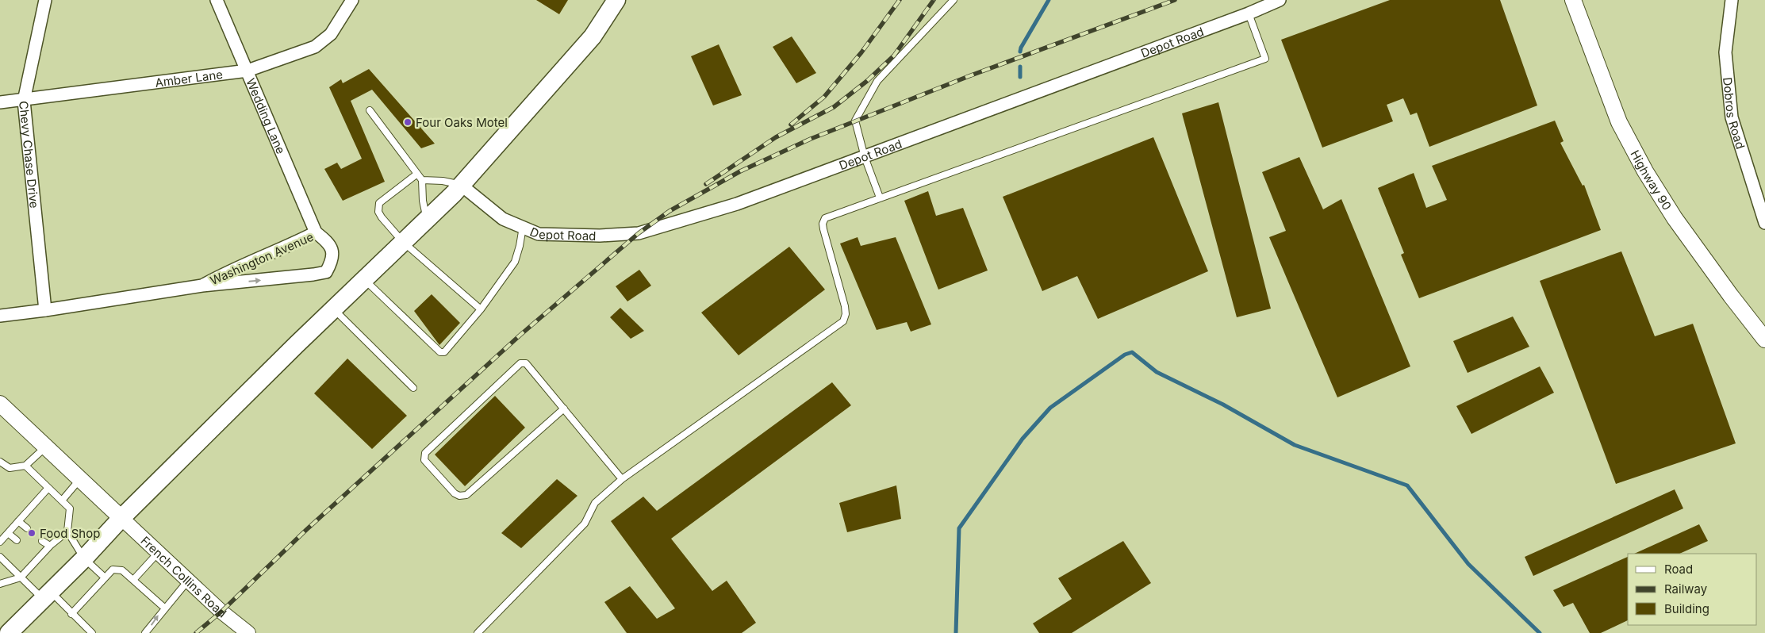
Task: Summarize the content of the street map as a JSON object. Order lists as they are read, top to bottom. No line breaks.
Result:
{"streets":{"main road":["Highway 90"],"street":["Depot Road","Amber Lane","Dobros Road","Wedding Lane","Chevy Chase Drive","Washington Avenue","French Collins Road"]},"crossings":[["Amber Lane","Wedding Lane"],["Amber Lane","Chevy Chase Drive"],["Wedding Lane","Washington Avenue"],["Chevy Chase Drive","Washington Avenue"]],"places":["Four Oaks Motel","Food Shop"],"legend":["Road","Railway","Building"]}
